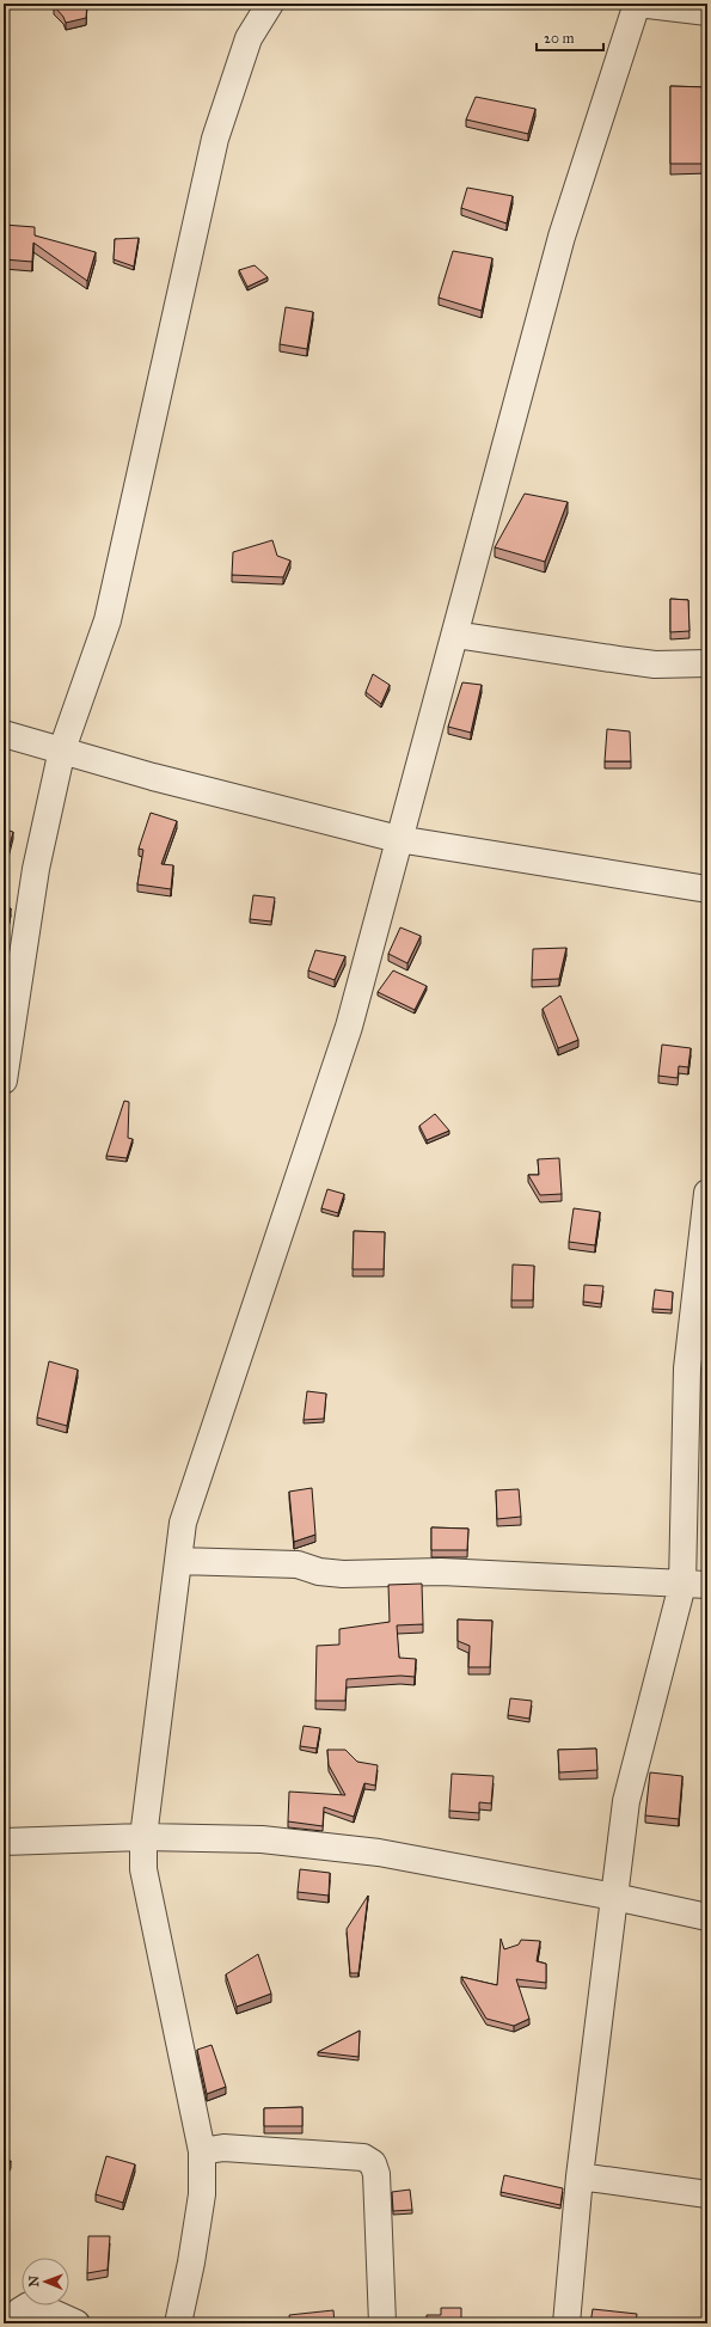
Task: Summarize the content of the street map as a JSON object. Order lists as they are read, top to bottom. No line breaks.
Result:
{"scale_bar":"20 m","north":"left"}
